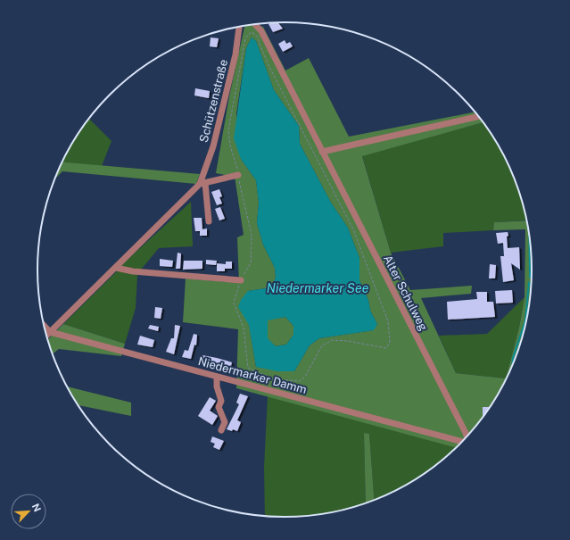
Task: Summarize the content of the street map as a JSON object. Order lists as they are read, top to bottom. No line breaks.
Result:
{"streets":{"street":["Schützenstraße","Alter Schulweg","Niedermarker Damm"]},"crossings":[["Schützenstraße","Niedermarker Damm"]],"water":["Niedermarker See"],"north":"top right"}
